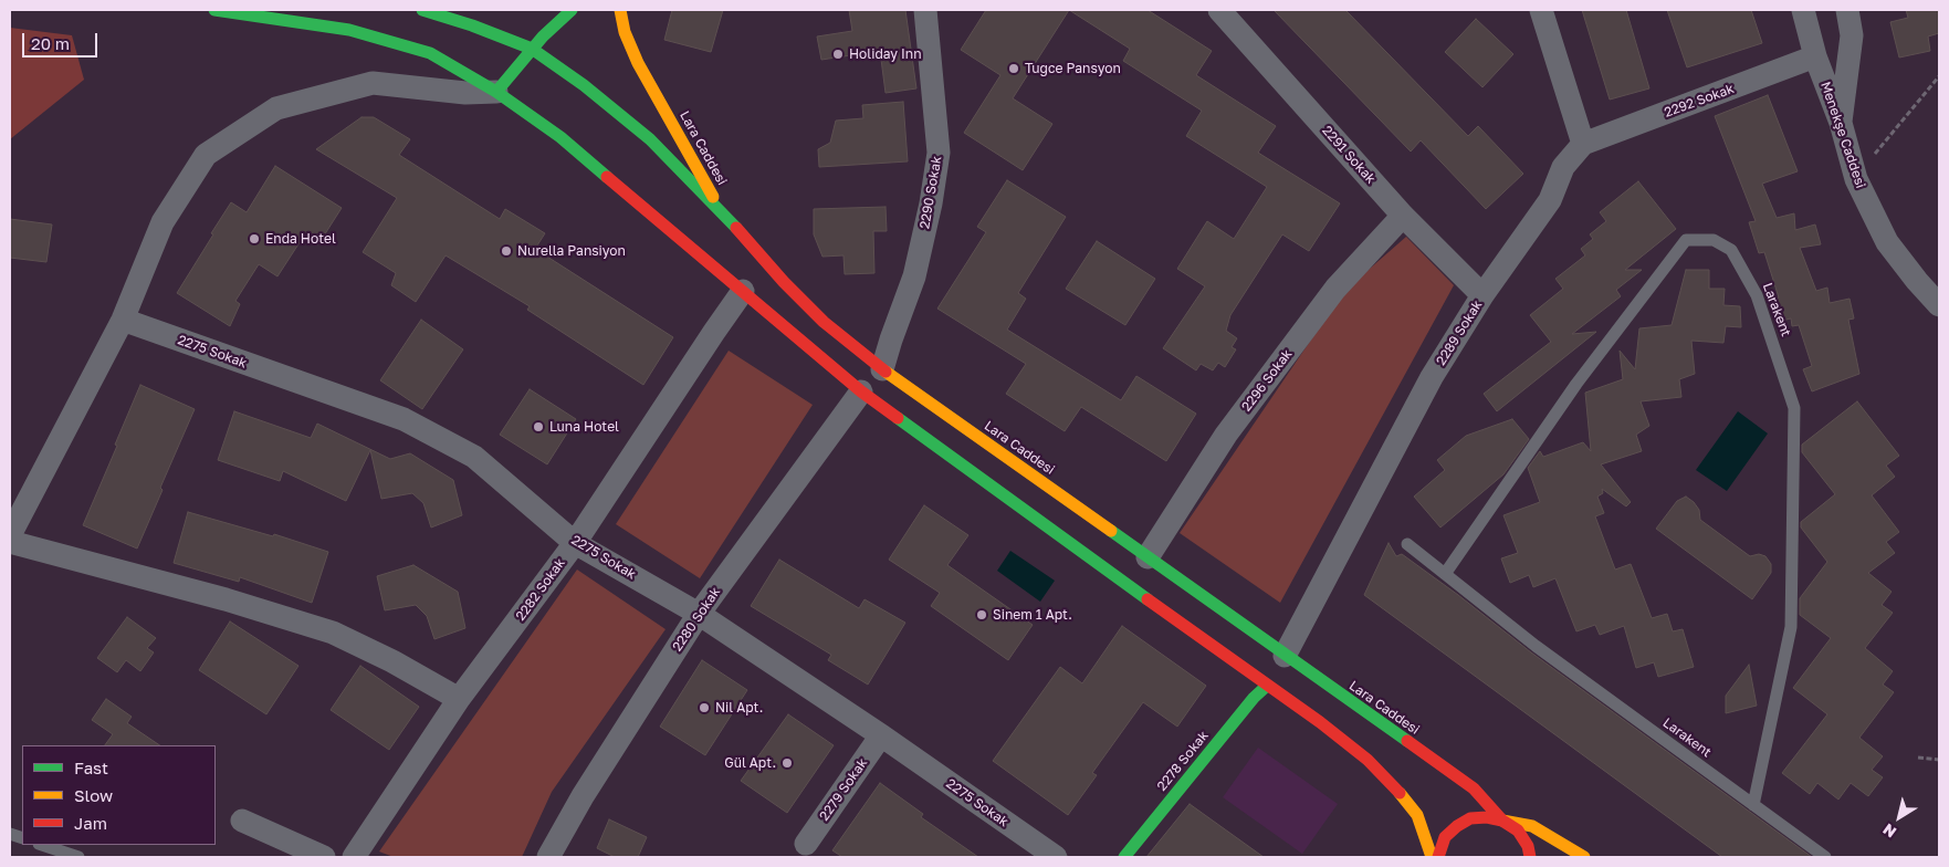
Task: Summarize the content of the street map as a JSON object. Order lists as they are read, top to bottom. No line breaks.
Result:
{"streets":{"main road":["Lara Caddesi","2278 Sokak"],"street":["2292 Sokak","Menekşe Caddesi","2291 Sokak","2290 Sokak","2289 Sokak","2275 Sokak","2296 Sokak","2282 Sokak","2280 Sokak","2279 Sokak"],"lane":["Larakent"]},"crossings":[["2292 Sokak","Menekşe Caddesi"],["2292 Sokak","2289 Sokak"],["Lara Caddesi","2290 Sokak"],["Lara Caddesi","2289 Sokak"],["Lara Caddesi","2296 Sokak"],["2291 Sokak","2289 Sokak"],["2291 Sokak","2296 Sokak"],["2275 Sokak","2282 Sokak"],["2275 Sokak","2280 Sokak"],["2275 Sokak","2279 Sokak"]],"places":["Holiday Inn","Tugce Pansyon","Enda Hotel","Nurella Pansiyon","Luna Hotel","Sinem 1 Apt.","Nil Apt.","Ğül Apt."],"legend":["Fast","Slow","Jam"],"scale_bar":"20 m","north":"bottom left"}
